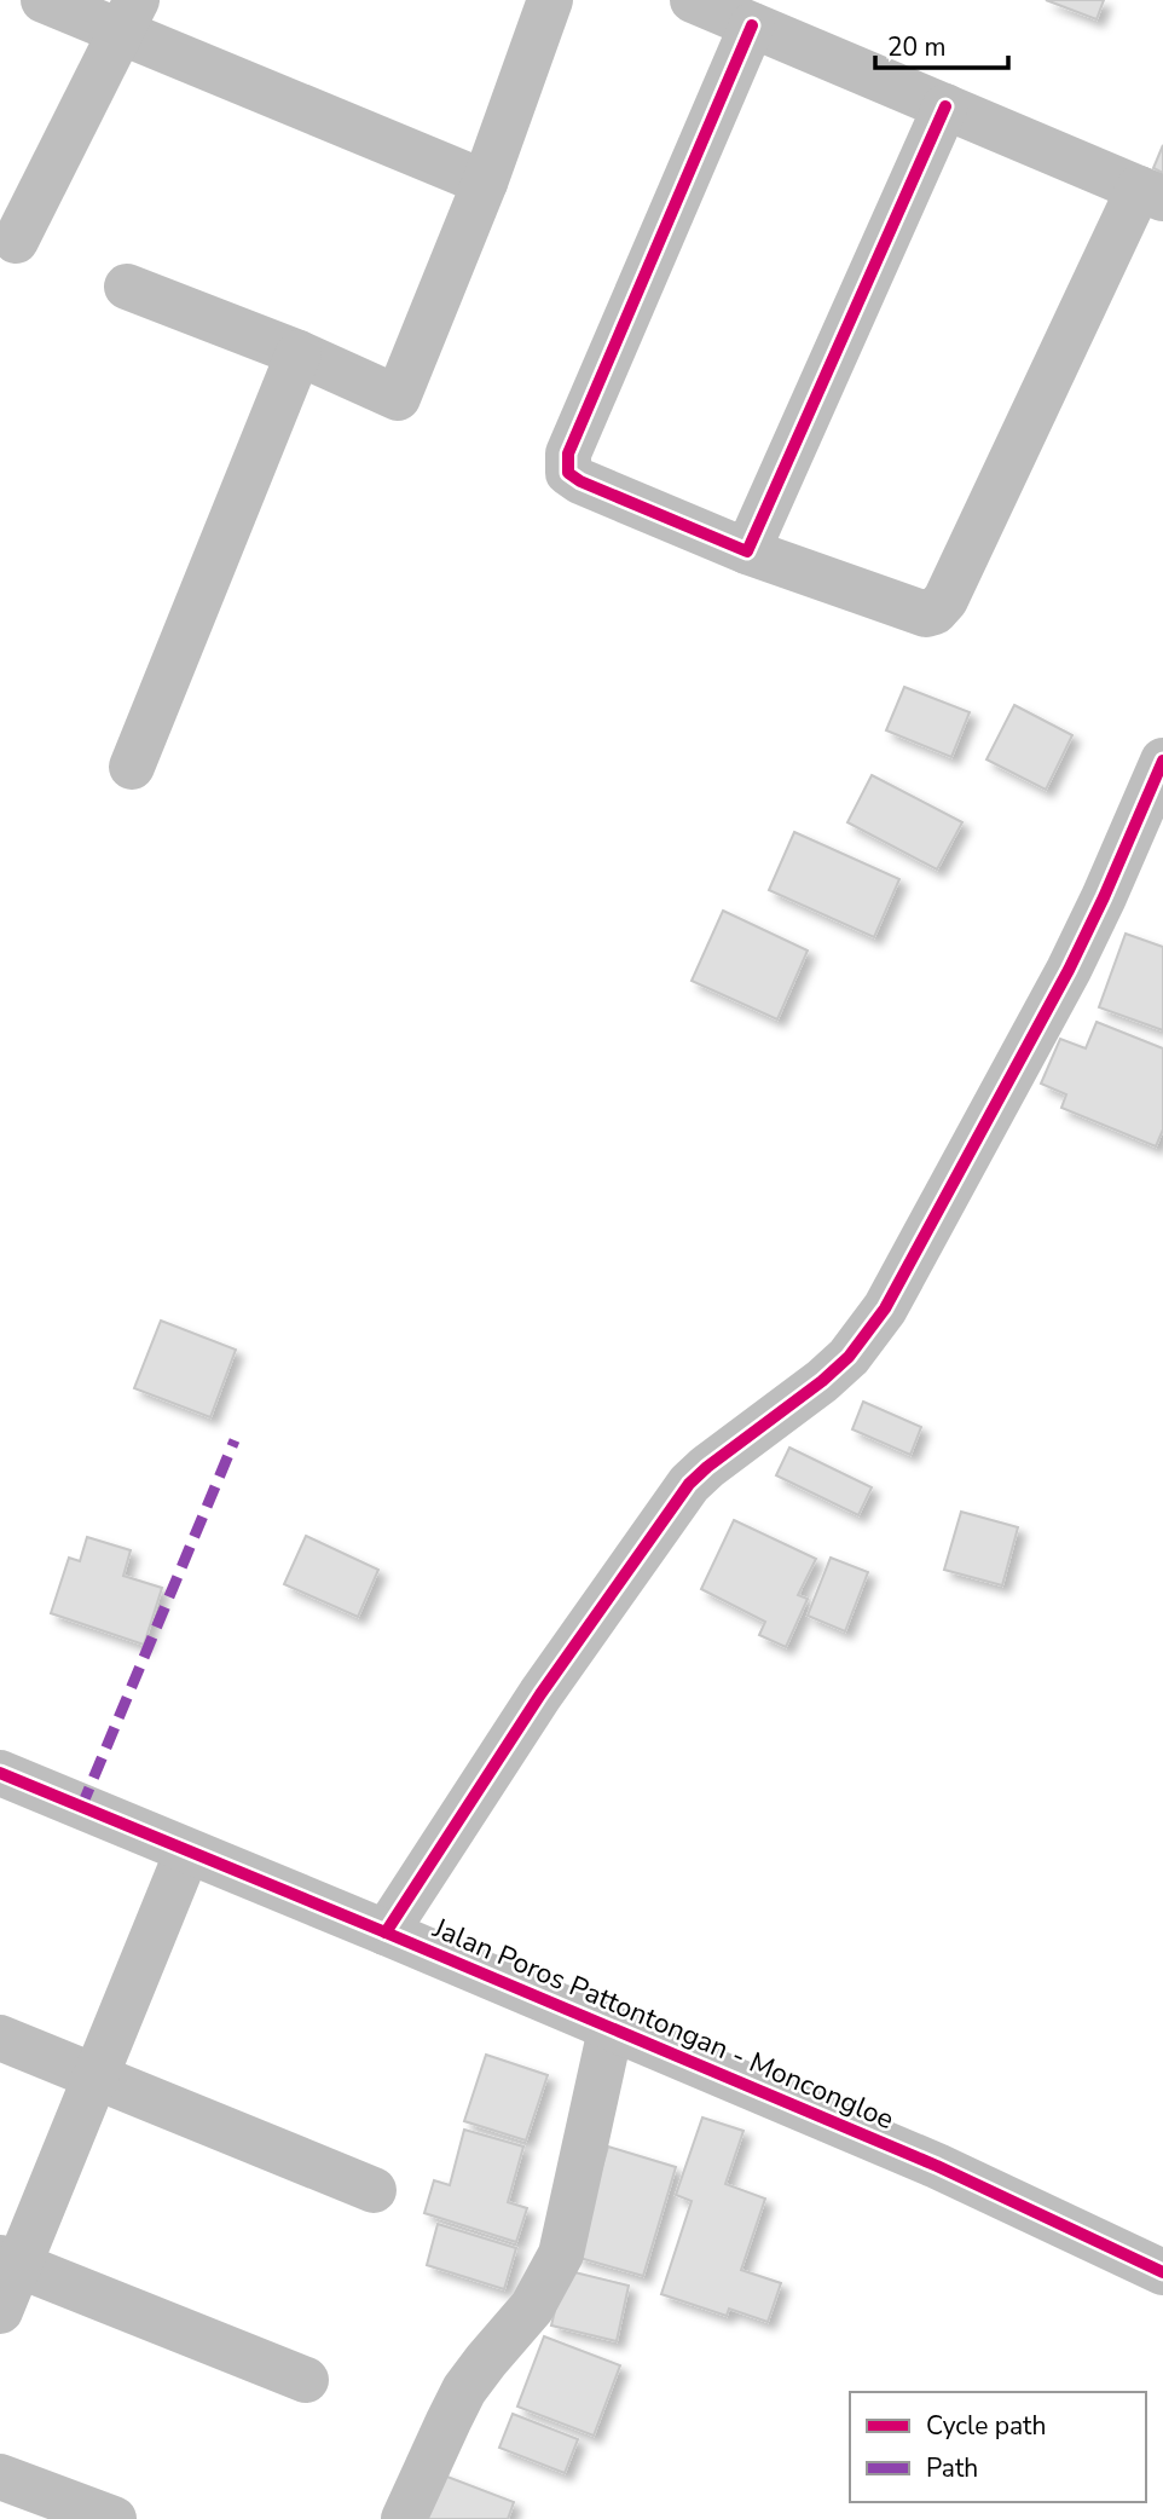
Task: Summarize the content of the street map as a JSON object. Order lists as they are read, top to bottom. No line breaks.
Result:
{"streets":{"street":["Jalan Poros Pattontongan - Moncongloe"]},"legend":["Cycle path","Path"],"scale_bar":"20 m"}
